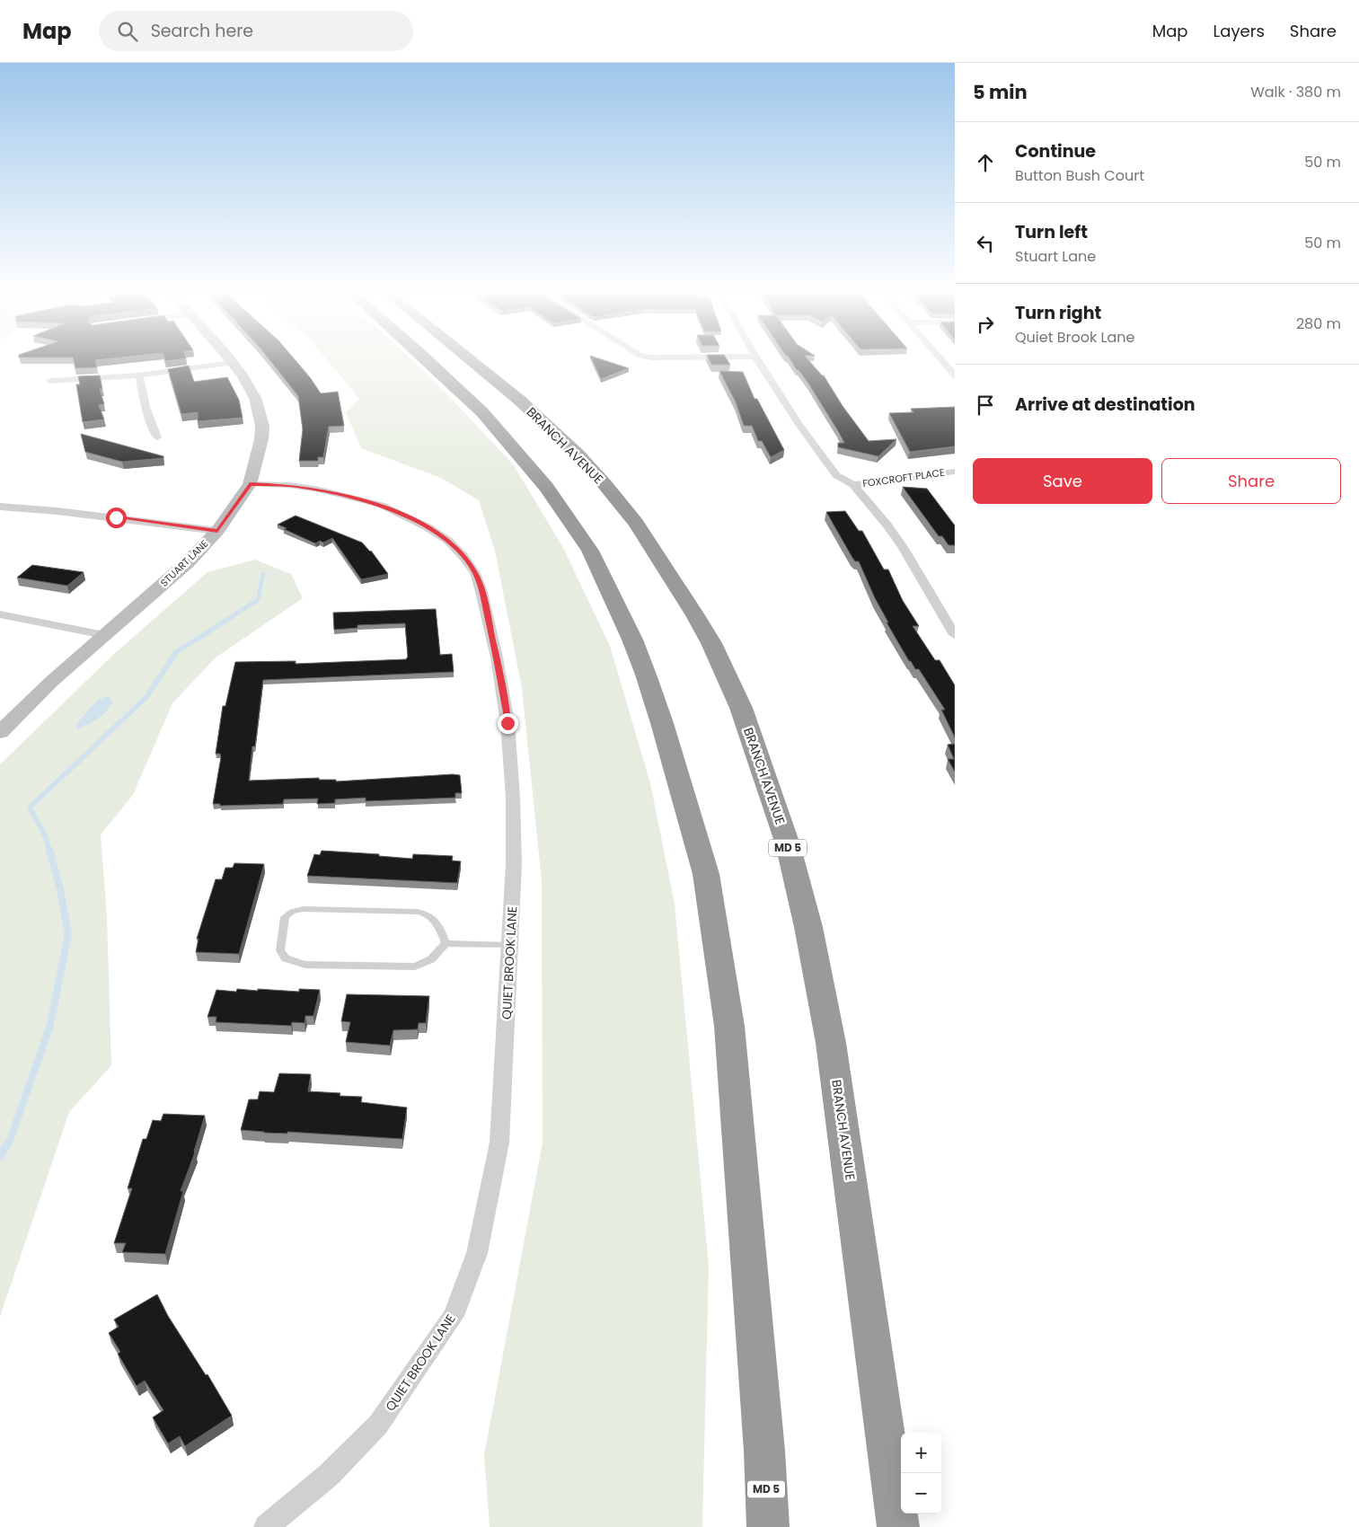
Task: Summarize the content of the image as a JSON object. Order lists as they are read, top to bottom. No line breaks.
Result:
{"streets":{"highway":["BRANCH AVENUE","MD 5"],"street":["FOXCROFT PLACE","STUART LANE","QUIET BROOK LANE"]},"crossings":[["STUART LANE","QUIET BROOK LANE"]],"page":{"header":"Map","search":"Search here","nav":["Map","Layers","Share"],"heading":["5 min","Walk · 380 m"],"list":[["Continue","Button Bush Court","50 m"],["Turn left","Stuart Lane","50 m"],["Turn right","Quiet Brook Lane","280 m"],"Arrive at destination"],"buttons":["Save","Share"],"map_buttons":["+","−"]}}
